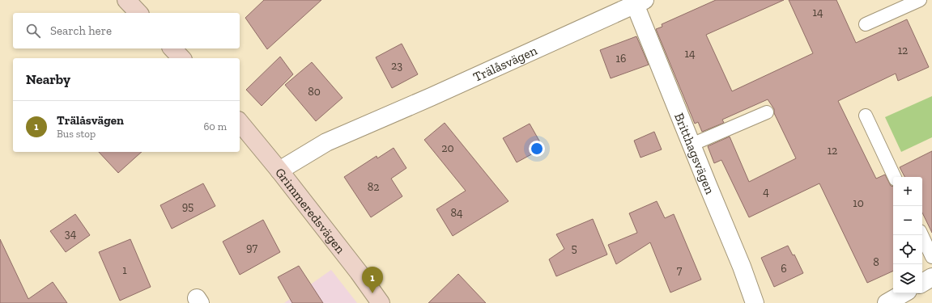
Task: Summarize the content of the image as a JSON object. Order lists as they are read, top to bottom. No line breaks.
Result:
{"streets":{"street":["Trälåsvägen","Britthagsvägen","Grimmeredsvägen"]},"crossings":[["Trälåsvägen","Britthagsvägen"],["Trälåsvägen","Grimmeredsvägen"]],"house_numbers":["14","12","14","16","23","80","20","12","82","4","10","95","84","34","97","5","8","6","1","7"],"page":{"search":"Search here","heading":"Nearby","list":[{"mark":"1","name":"Trälåsvägen","note":"Bus stop","value":"60 m"}],"map_buttons":["+","−"],"pins":"1"}}
